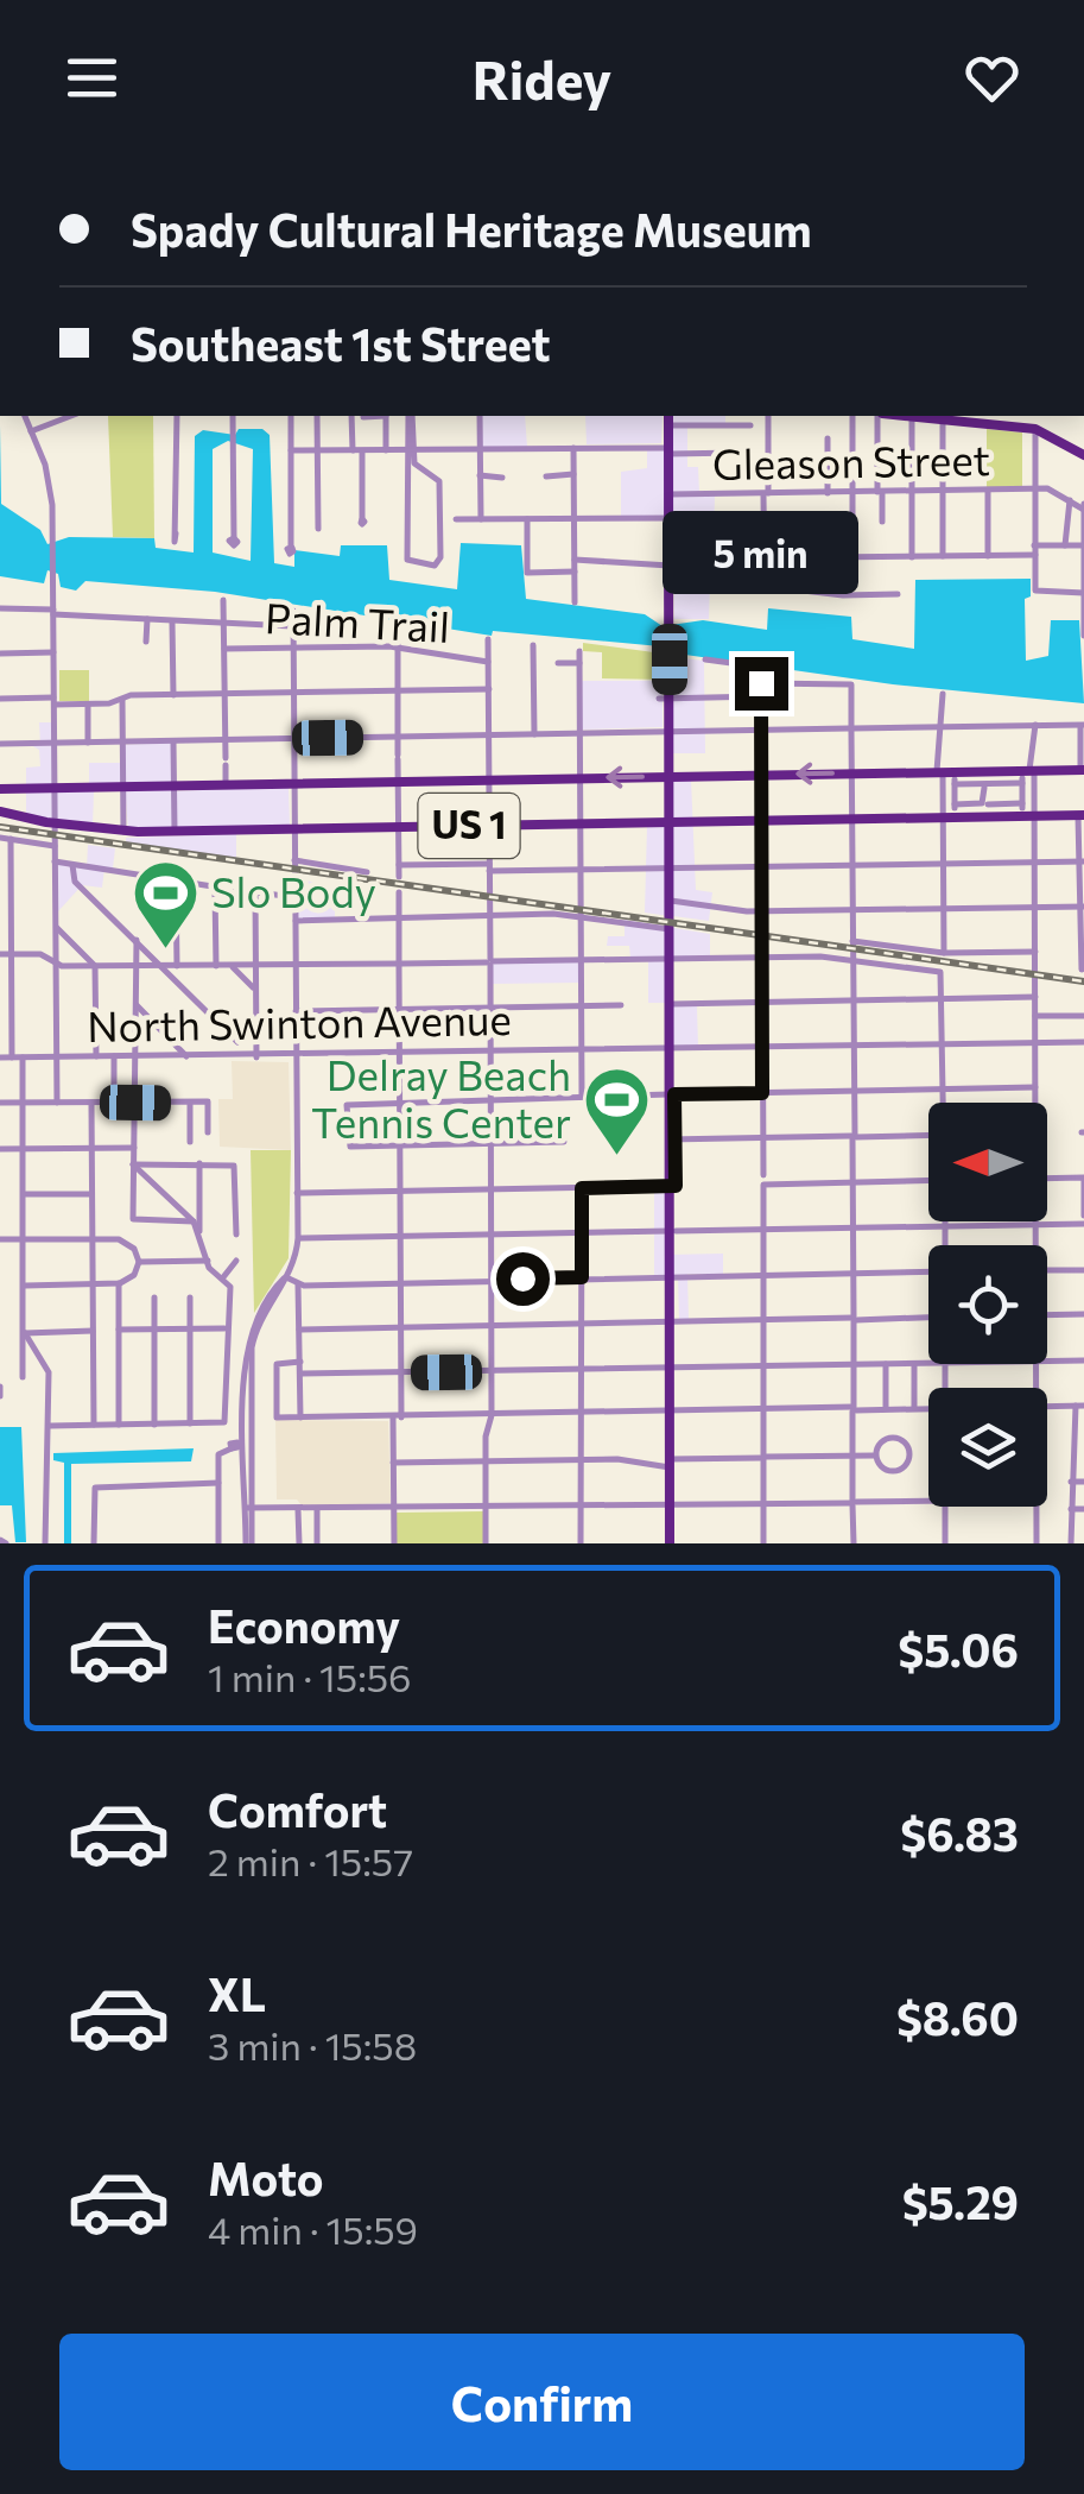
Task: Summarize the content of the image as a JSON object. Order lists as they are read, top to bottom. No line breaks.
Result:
{"streets":{"main road":["US 1"],"street":["Gleason Street","Palm Trail","North Swinton Avenue"]},"places":{"sports":["Slo Body","Delray Beach Tennis Center"]},"north":"left","page":{"header":"Ridey","banner":["Spady Cultural Heritage Museum","Southeast 1st Street"],"bubble":"5 min","list":[{"name":"Economy","note":"1 min · 15:56","value":"$5.06"},{"name":"Comfort","note":"2 min · 15:57","value":"$6.83"},{"name":"XL","note":"3 min · 15:58","value":"$8.60"},{"name":"Moto","note":"4 min · 15:59","value":"$5.29"}],"buttons":"Confirm"}}
